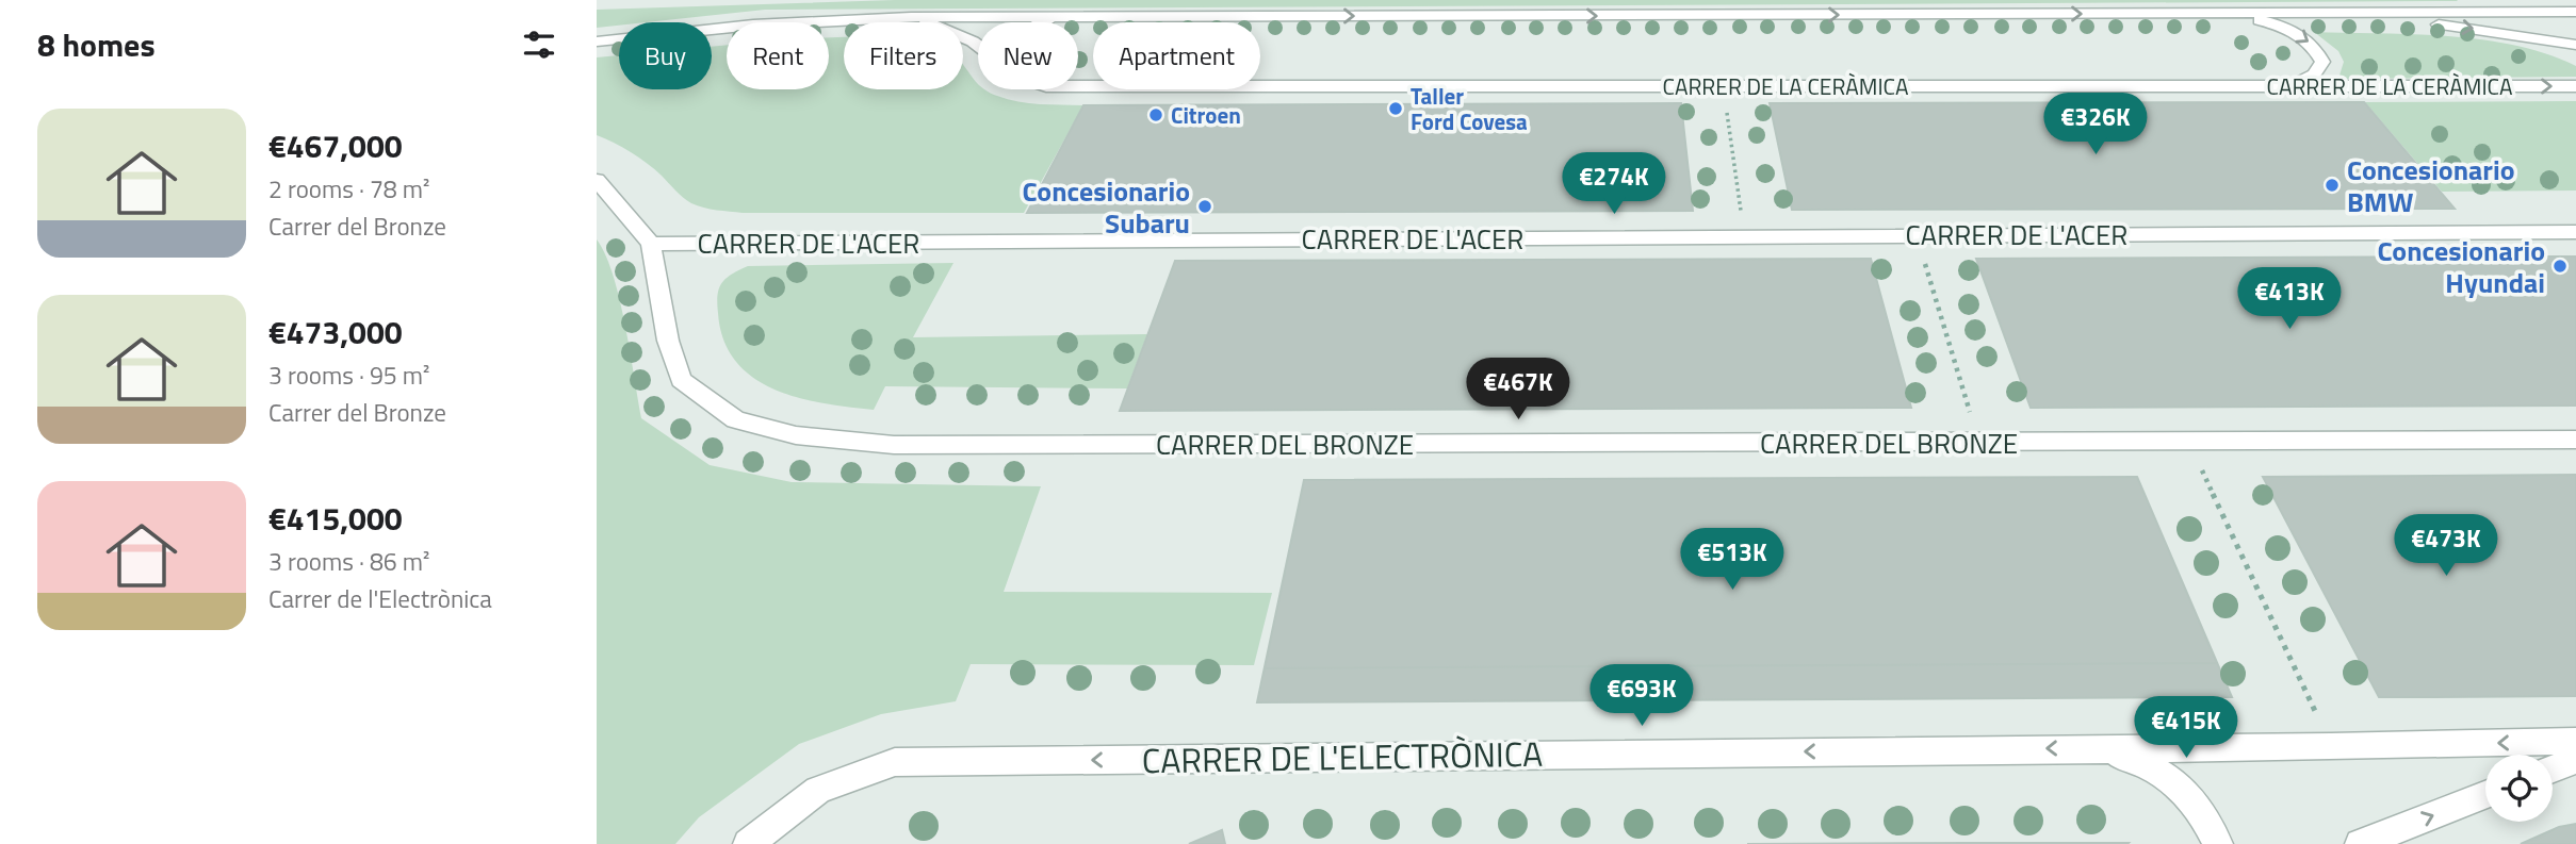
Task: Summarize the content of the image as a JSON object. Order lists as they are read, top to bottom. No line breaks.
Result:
{"streets":{"street":["CARRER DE LA CERÀMICA","CARRER DE L'ACER","CARRER DEL BRONZE","CARRER DE L'ELECTRÒNICA"]},"crossings":[["CARRER DE L'ACER","CARRER DEL BRONZE"]],"one_way":["CARRER DE L'ELECTRÒNICA"],"places":["Taller Ford Covesa","Citroen","Concesionario BMW","Concesionario Subaru","Concesionario Hyundai"],"page":{"heading":"8 homes","chip":["Buy","Rent","Filters","New","Apartment"],"list":[{"name":"€467,000","note":"2 rooms · 78 m² · Carrer del Bronze"},{"name":"€473,000","note":"3 rooms · 95 m² · Carrer del Bronze"},{"name":"€415,000","note":"3 rooms · 86 m² · Carrer de l'Electrònica"}],"price":["€326K","€274K","€413K","€467K","€473K","€513K","€693K","€415K"]}}
